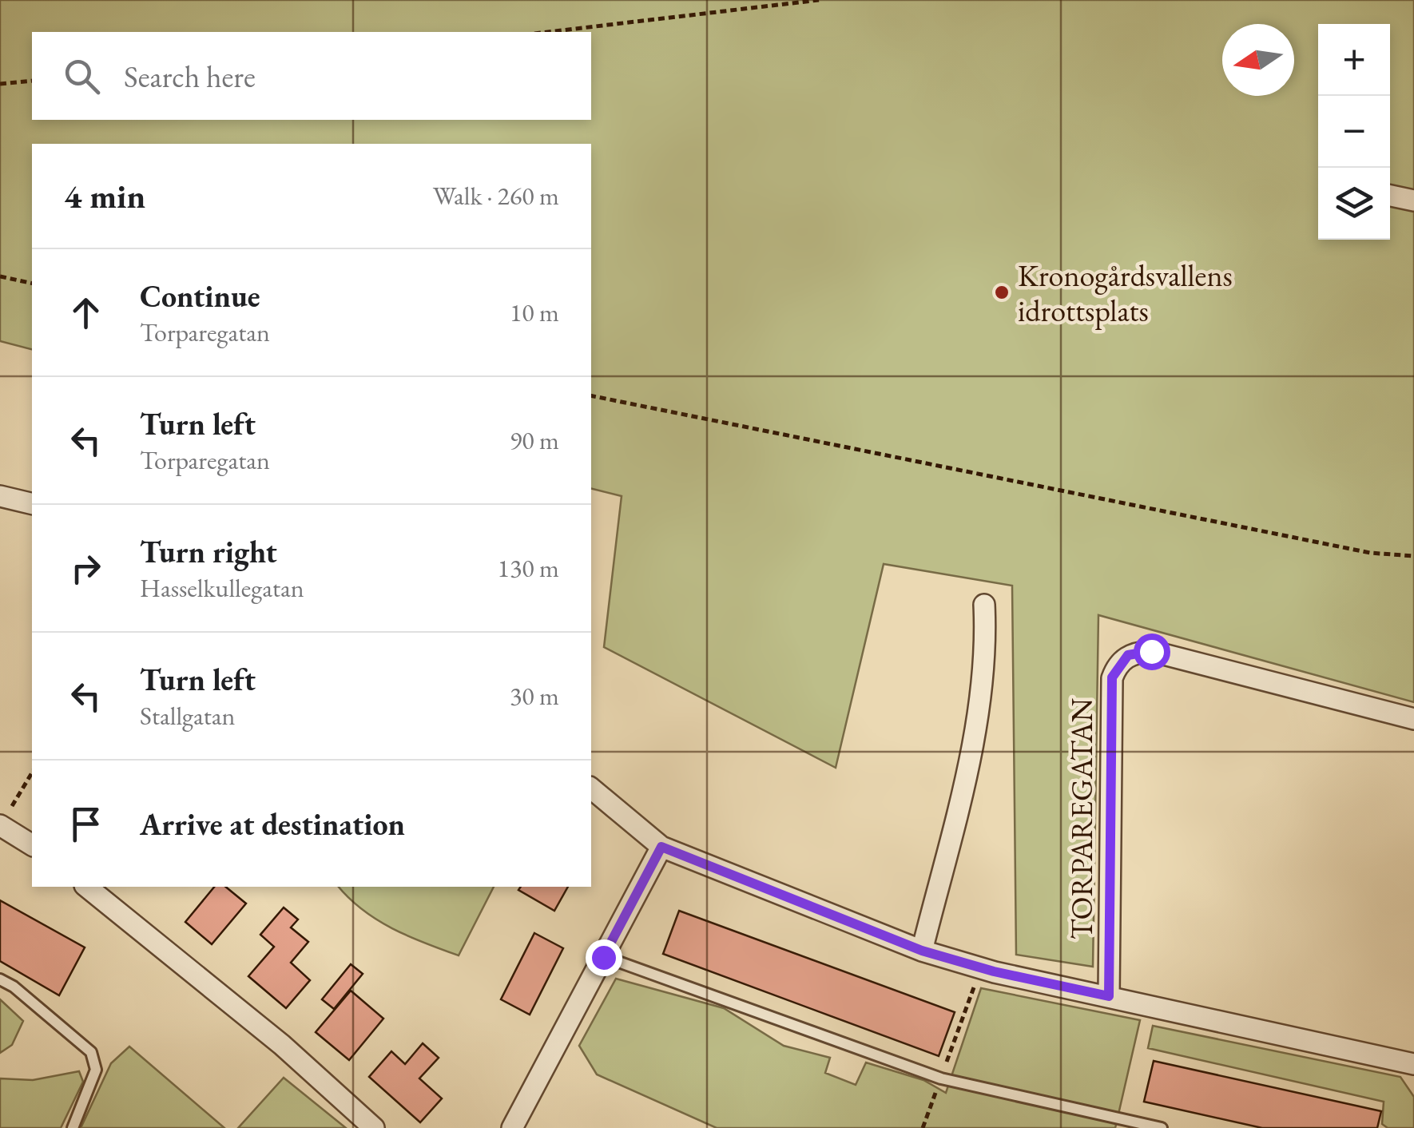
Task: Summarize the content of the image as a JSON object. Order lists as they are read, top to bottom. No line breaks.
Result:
{"streets":{"street":["TORPAREGATAN"]},"places":["Kronogårdsvallens idrottsplats"],"north":"left","page":{"map_buttons":["+","−"],"search":"Search here","heading":["4 min","Walk · 260 m"],"list":[["Continue","Torparegatan","10 m"],["Turn left","Torparegatan","90 m"],["Turn right","Hasselkullegatan","130 m"],["Turn left","Stallgatan","30 m"],"Arrive at destination"]}}
